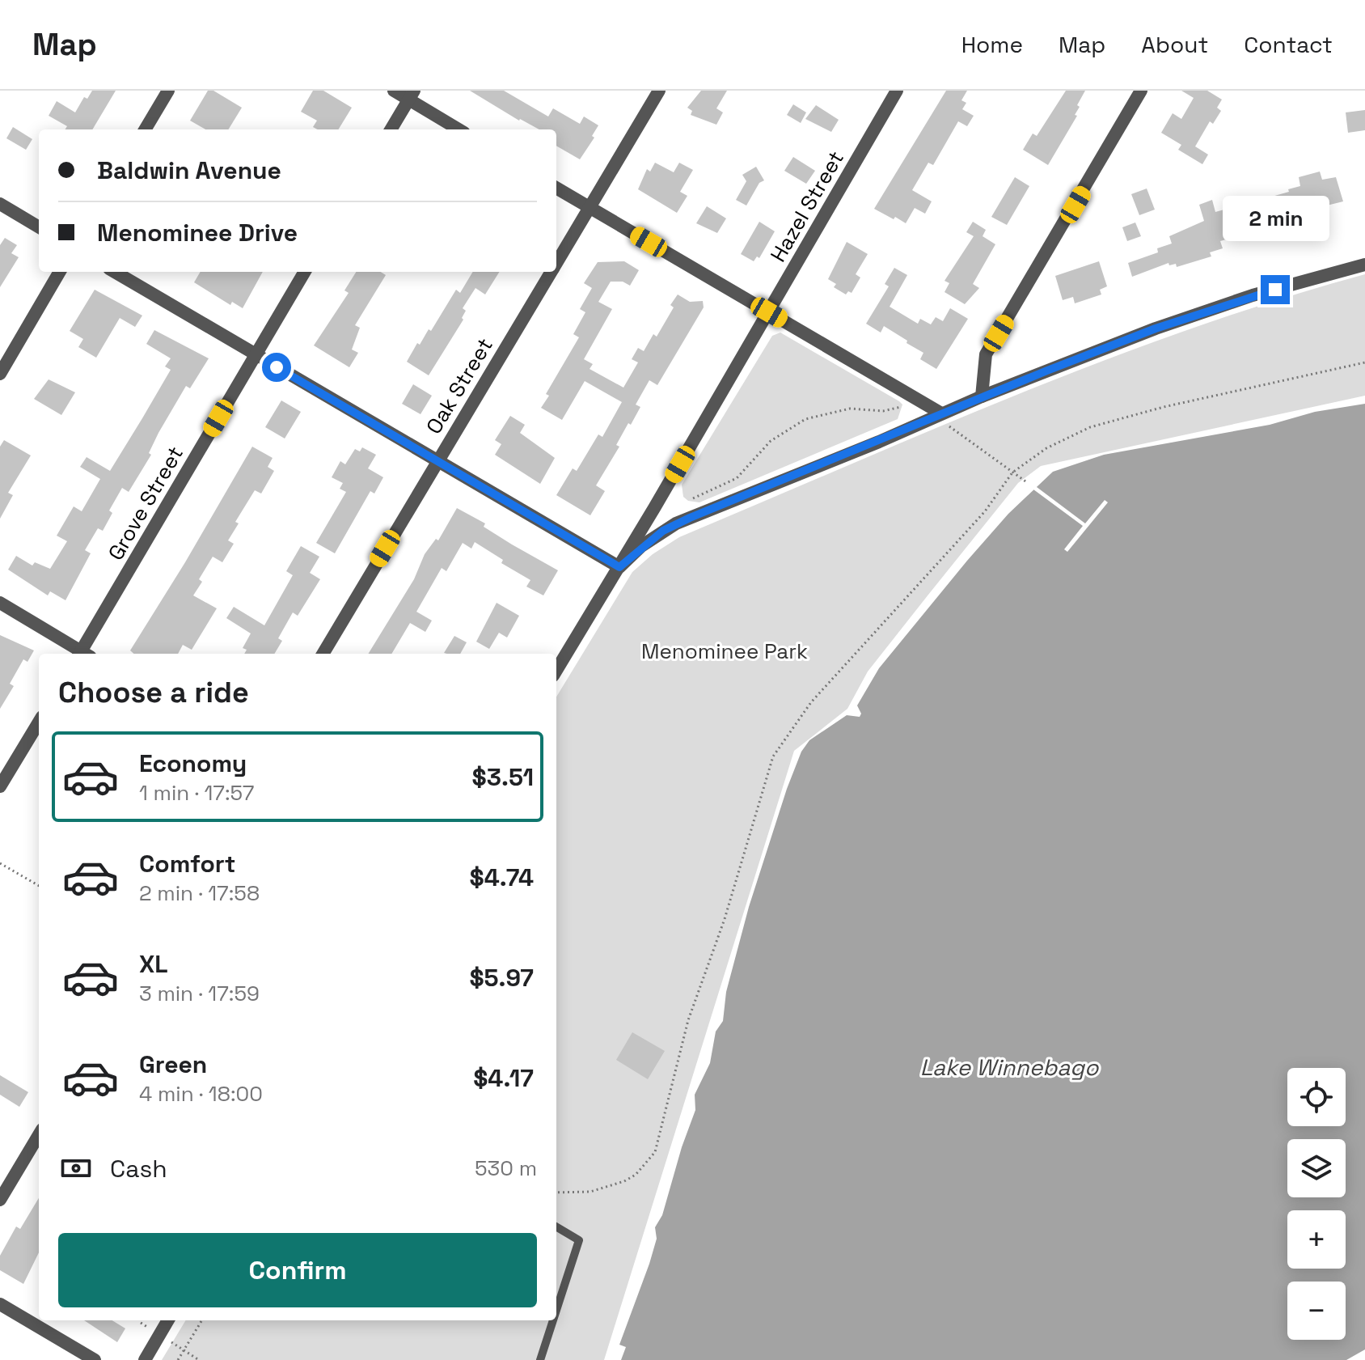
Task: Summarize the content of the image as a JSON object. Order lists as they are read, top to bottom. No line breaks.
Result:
{"streets":{"street":["Hazel Street","Oak Street","Grove Street"]},"water":["Lake Winnebago"],"parks":["Menominee Park"],"page":{"header":"Map","nav":["Home","Map","About","Contact"],"banner":["Baldwin Avenue","Menominee Drive"],"bubble":"2 min","heading":"Choose a ride","list":[{"name":"Economy","note":"1 min · 17:57","value":"$3.51"},{"name":"Comfort","note":"2 min · 17:58","value":"$4.74"},{"name":"XL","note":"3 min · 17:59","value":"$5.97"},{"name":"Green","note":"4 min · 18:00","value":"$4.17"}],"map_buttons":["+","−"],"pay":["Cash","530 m"],"buttons":"Confirm"}}
